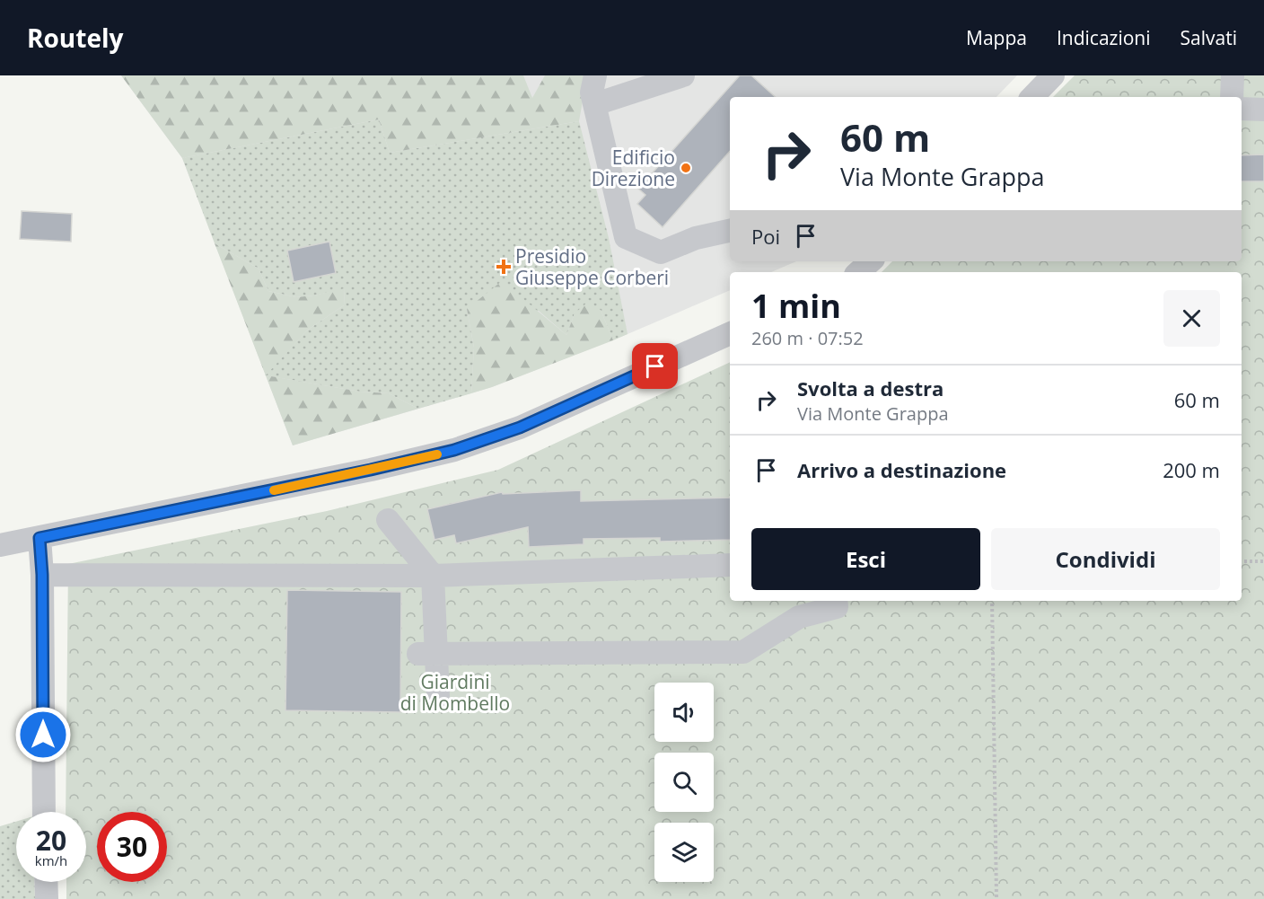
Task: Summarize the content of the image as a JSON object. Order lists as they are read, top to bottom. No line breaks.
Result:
{"parks":["Giardini di Mombello"],"places":{"other":["Edificio Direzione"],"health":["Presidio Giuseppe Corberi"]},"page":{"header":"Routely","nav":["Mappa","Indicazioni","Salvati"],"turn":["60 m","Via Monte Grappa"],"then":"Poi","heading":["1 min","260 m · 07:52"],"list":[{"name":"Svolta a destra","note":"Via Monte Grappa","value":"60 m"},{"name":"Arrivo a destinazione","value":"200 m"}],"buttons":["Esci","Condividi"],"speed":"20 km/h","limit":"30"}}
